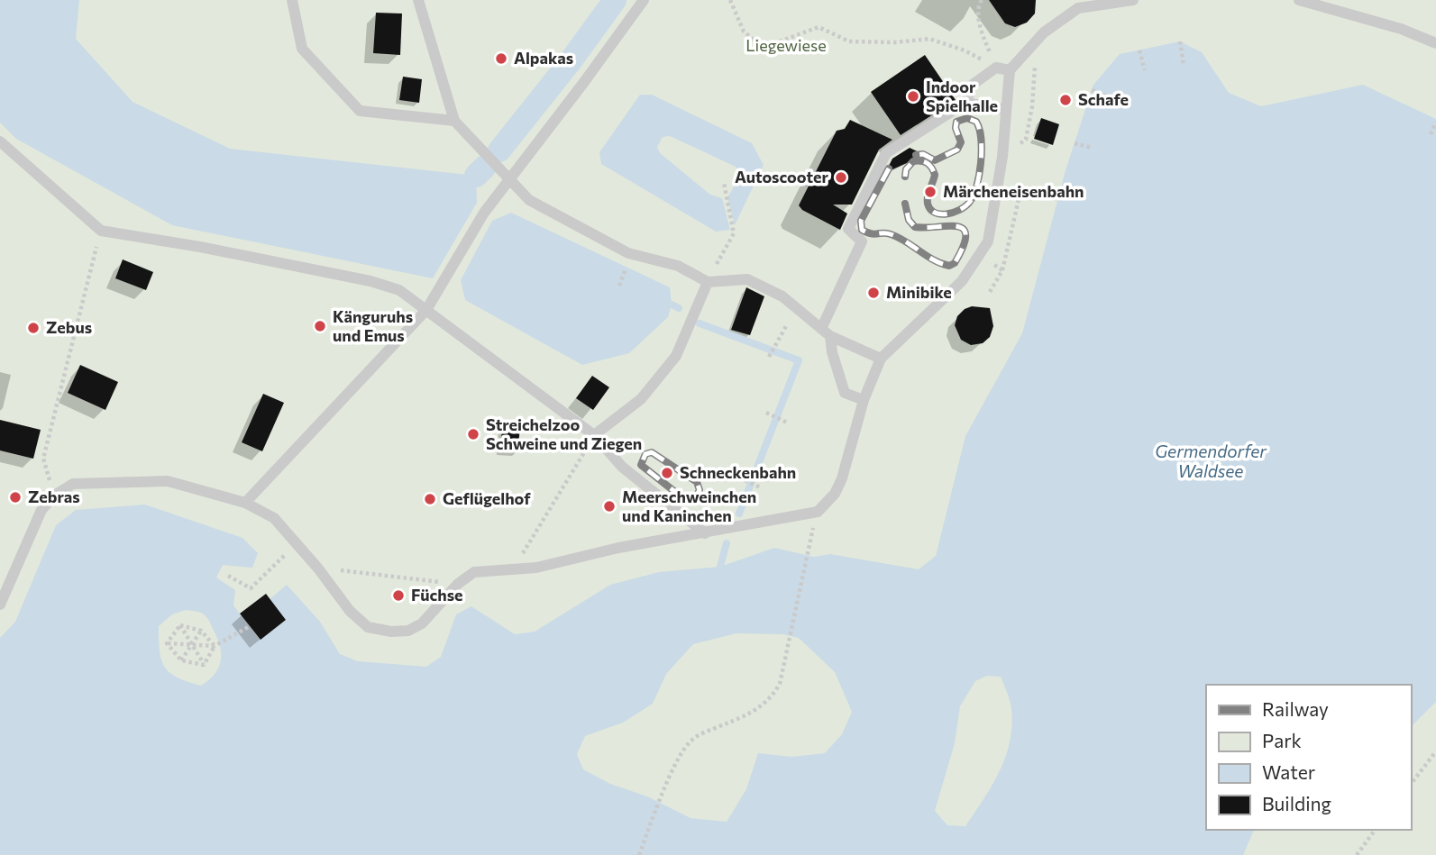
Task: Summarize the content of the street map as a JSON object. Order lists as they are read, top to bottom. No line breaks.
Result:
{"water":["Germendorfer Waldsee"],"parks":["Liegewiese"],"places":["Alpakas","Indoor Spielhalle","Schafe","Autoscooter","Märcheneisenbahn","Minibike","Känguruhs und Emus","Zebus","Streichelzoo Schweine und Ziegen","Schneckenbahn","Zebras","Geflügelhof","Meerschweinchen und Kaninchen","Füchse"],"legend":["Railway","Park","Water","Building"]}
